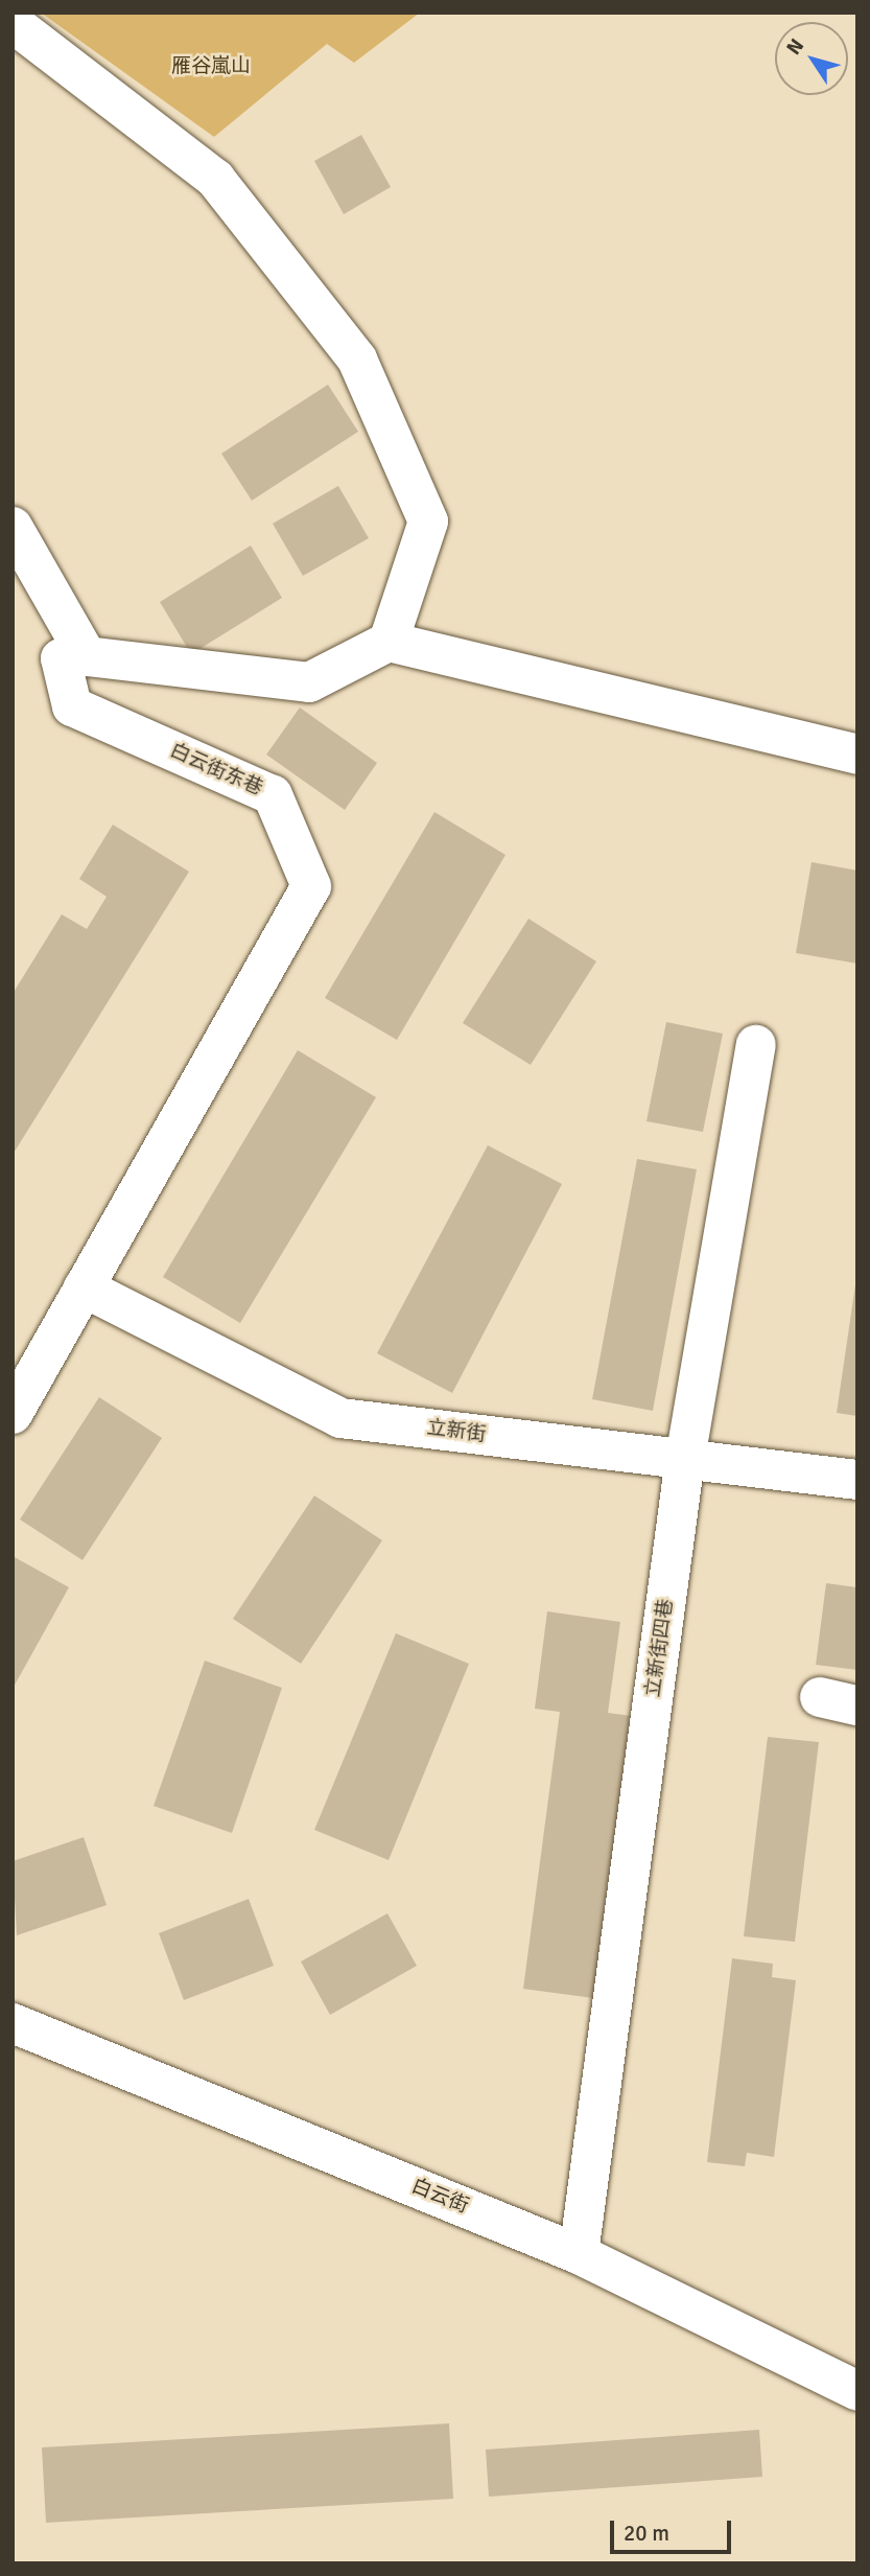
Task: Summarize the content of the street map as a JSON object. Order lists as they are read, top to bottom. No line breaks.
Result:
{"streets":{"street":["白云街东巷","立新街","立新街四巷","白云街"]},"crossings":[["白云街东巷","立新街"],["立新街","立新街四巷"],["立新街四巷","白云街"]],"parks":["雁谷嵐山"],"scale_bar":"20 m","north":"top left"}
